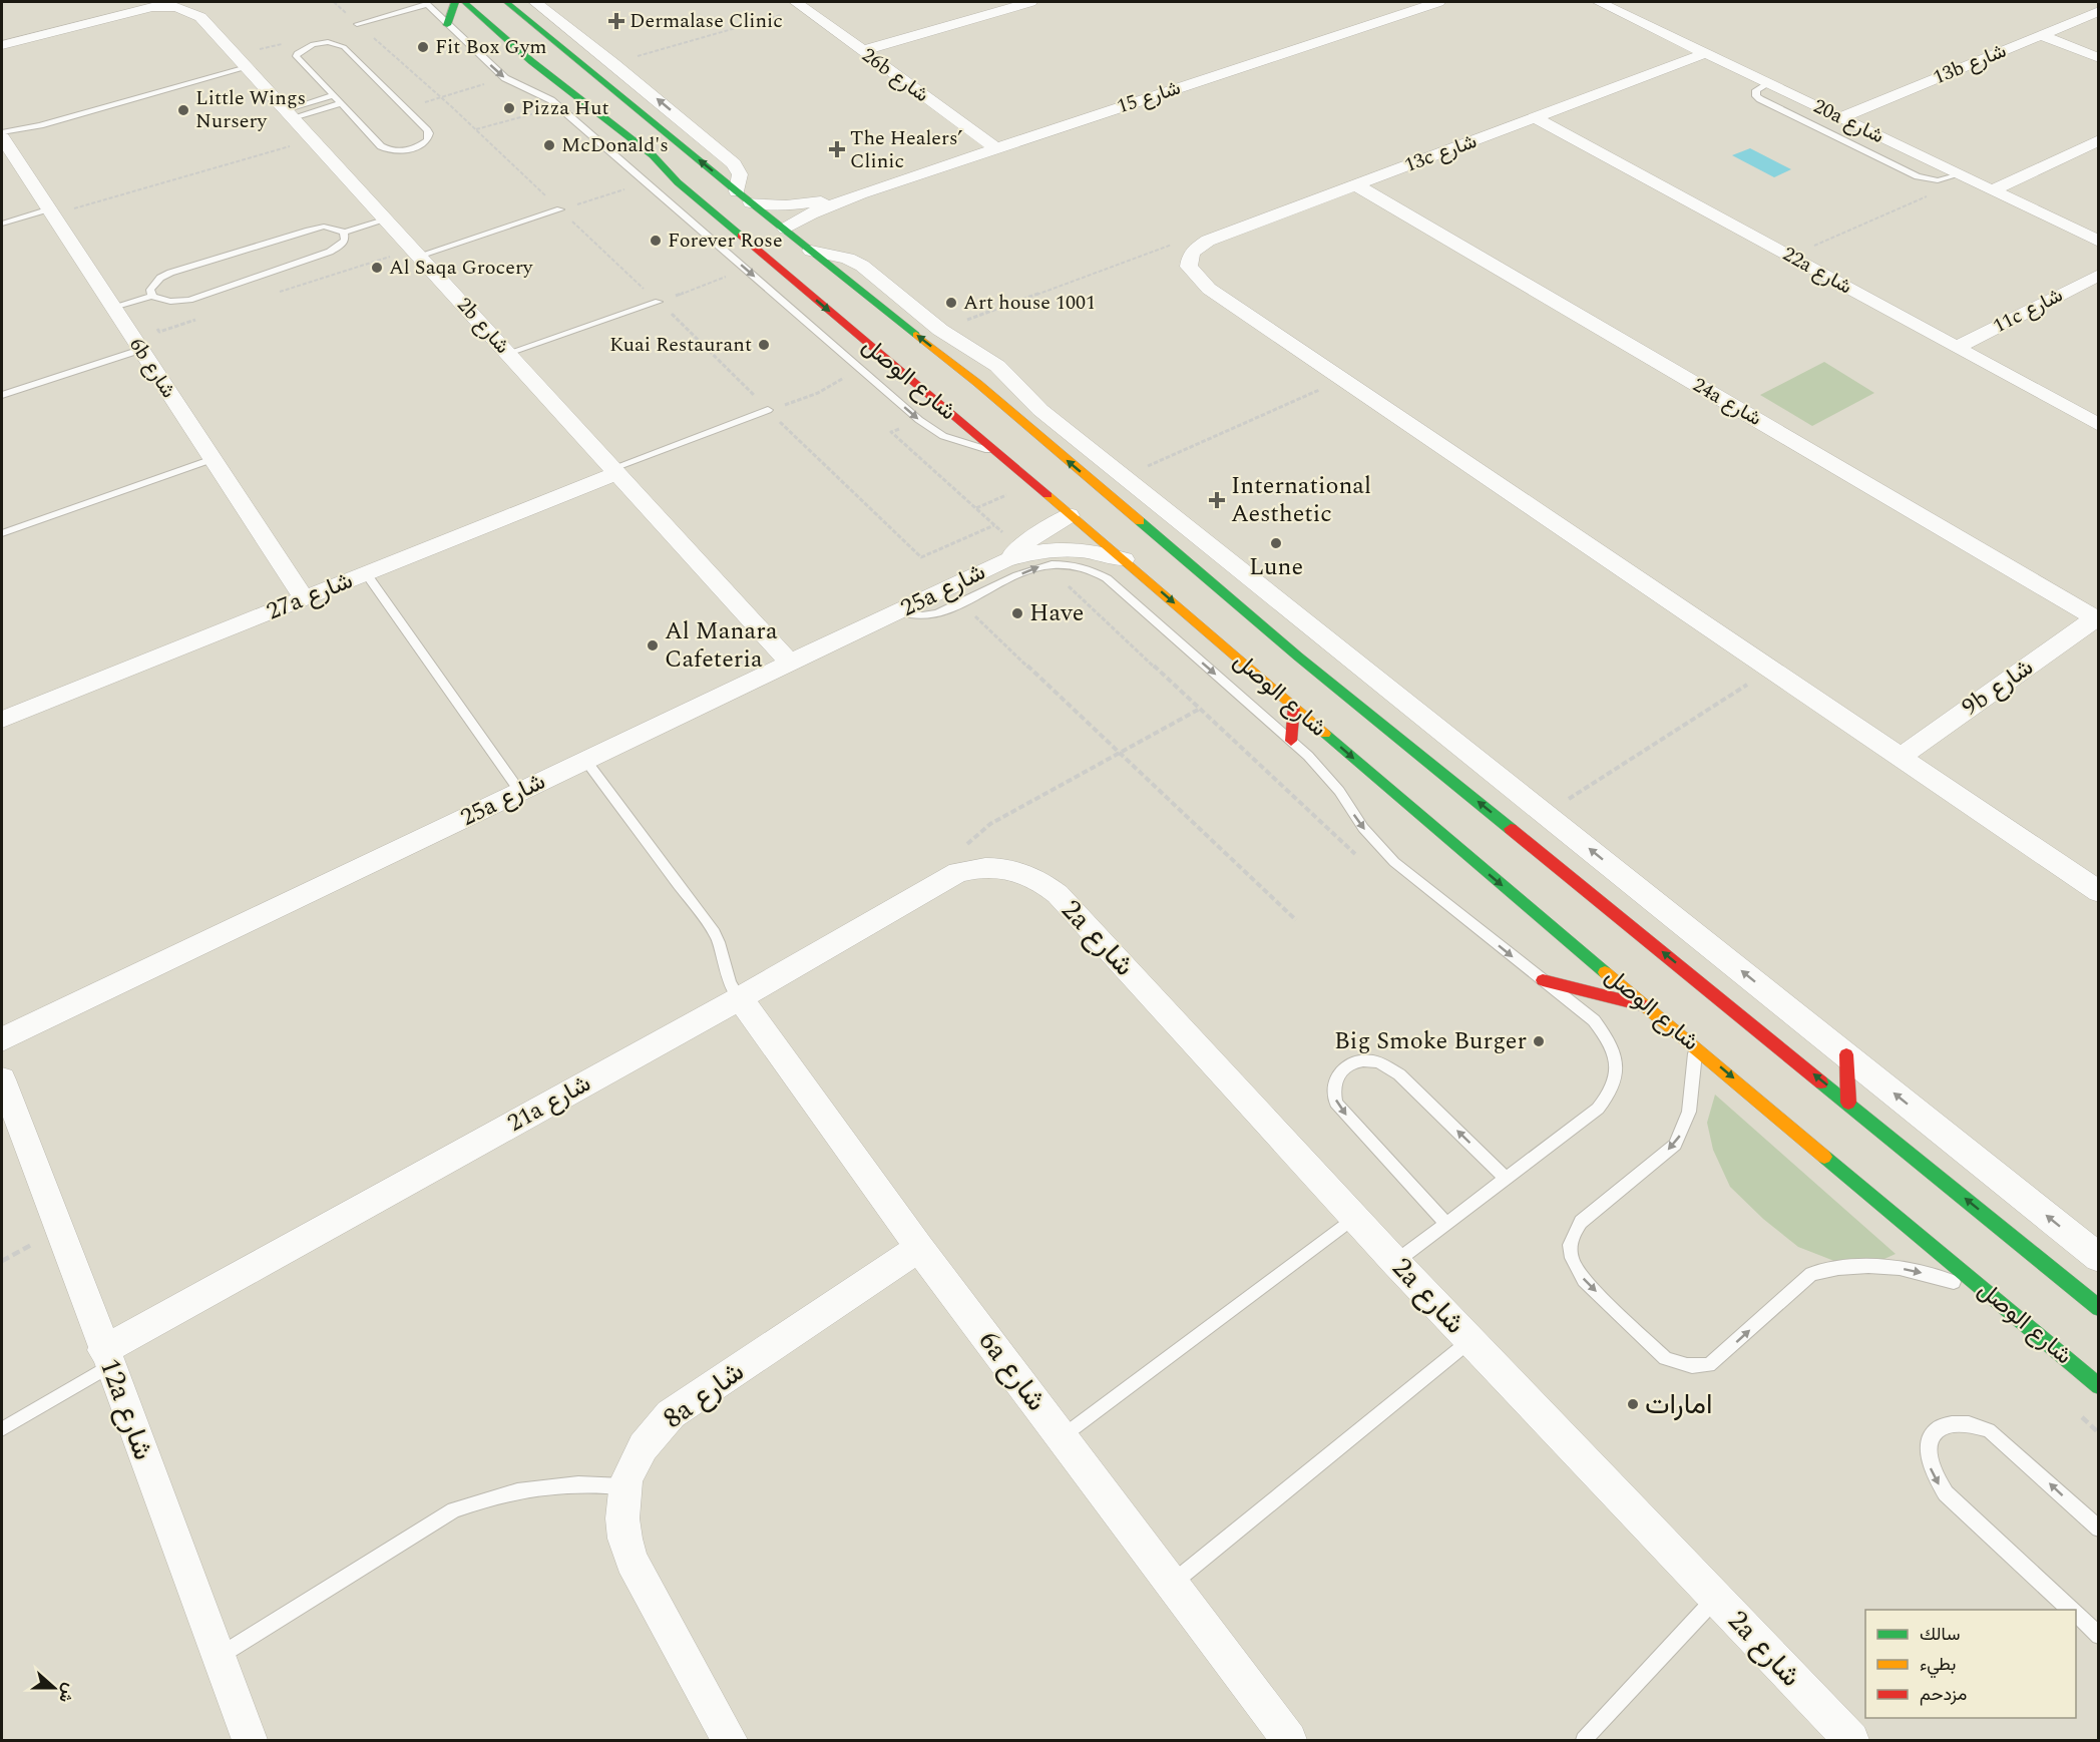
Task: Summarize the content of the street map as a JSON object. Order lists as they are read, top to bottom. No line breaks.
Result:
{"streets":{"main road":["شارع الوصل"],"street":["13b شارع","26b شارع","شارع 15","20a شارع","13c شارع","22a شارع","11c شارع","2b شارع","6b شارع","24a شارع","25a شارع","27a شارع","9b شارع","2a شارع","21a شارع","6a شارع","8a شارع","12a شارع"]},"crossings":[["13b شارع","20a شارع"],["26b شارع","شارع 15"],["شارع 15","شارع الوصل"],["20a شارع","13c شارع"],["13c شارع","22a شارع"],["13c شارع","24a شارع"],["22a شارع","11c شارع"],["2b شارع","25a شارع"],["2b شارع","27a شارع"],["6b شارع","27a شارع"],["شارع الوصل","25a شارع"],["24a شارع","9b شارع"],["2a شارع","21a شارع"],["21a شارع","6a شارع"],["21a شارع","12a شارع"],["6a شارع","8a شارع"]],"places":{"health":["Dermalase Clinic","The Healers’ Clinic","International Aesthetic"],"other":["Fit Box Gym","Pizza Hut","Little Wings Nursery","McDonald's","Forever Rose","Al Saqa Grocery","Art house 1001","Kuai Restaurant","Lune","Have","Al Manara Cafeteria","Big Smoke Burger","امارات"]},"legend":["سالك","بطيء","مزدحم"],"north":"right"}
